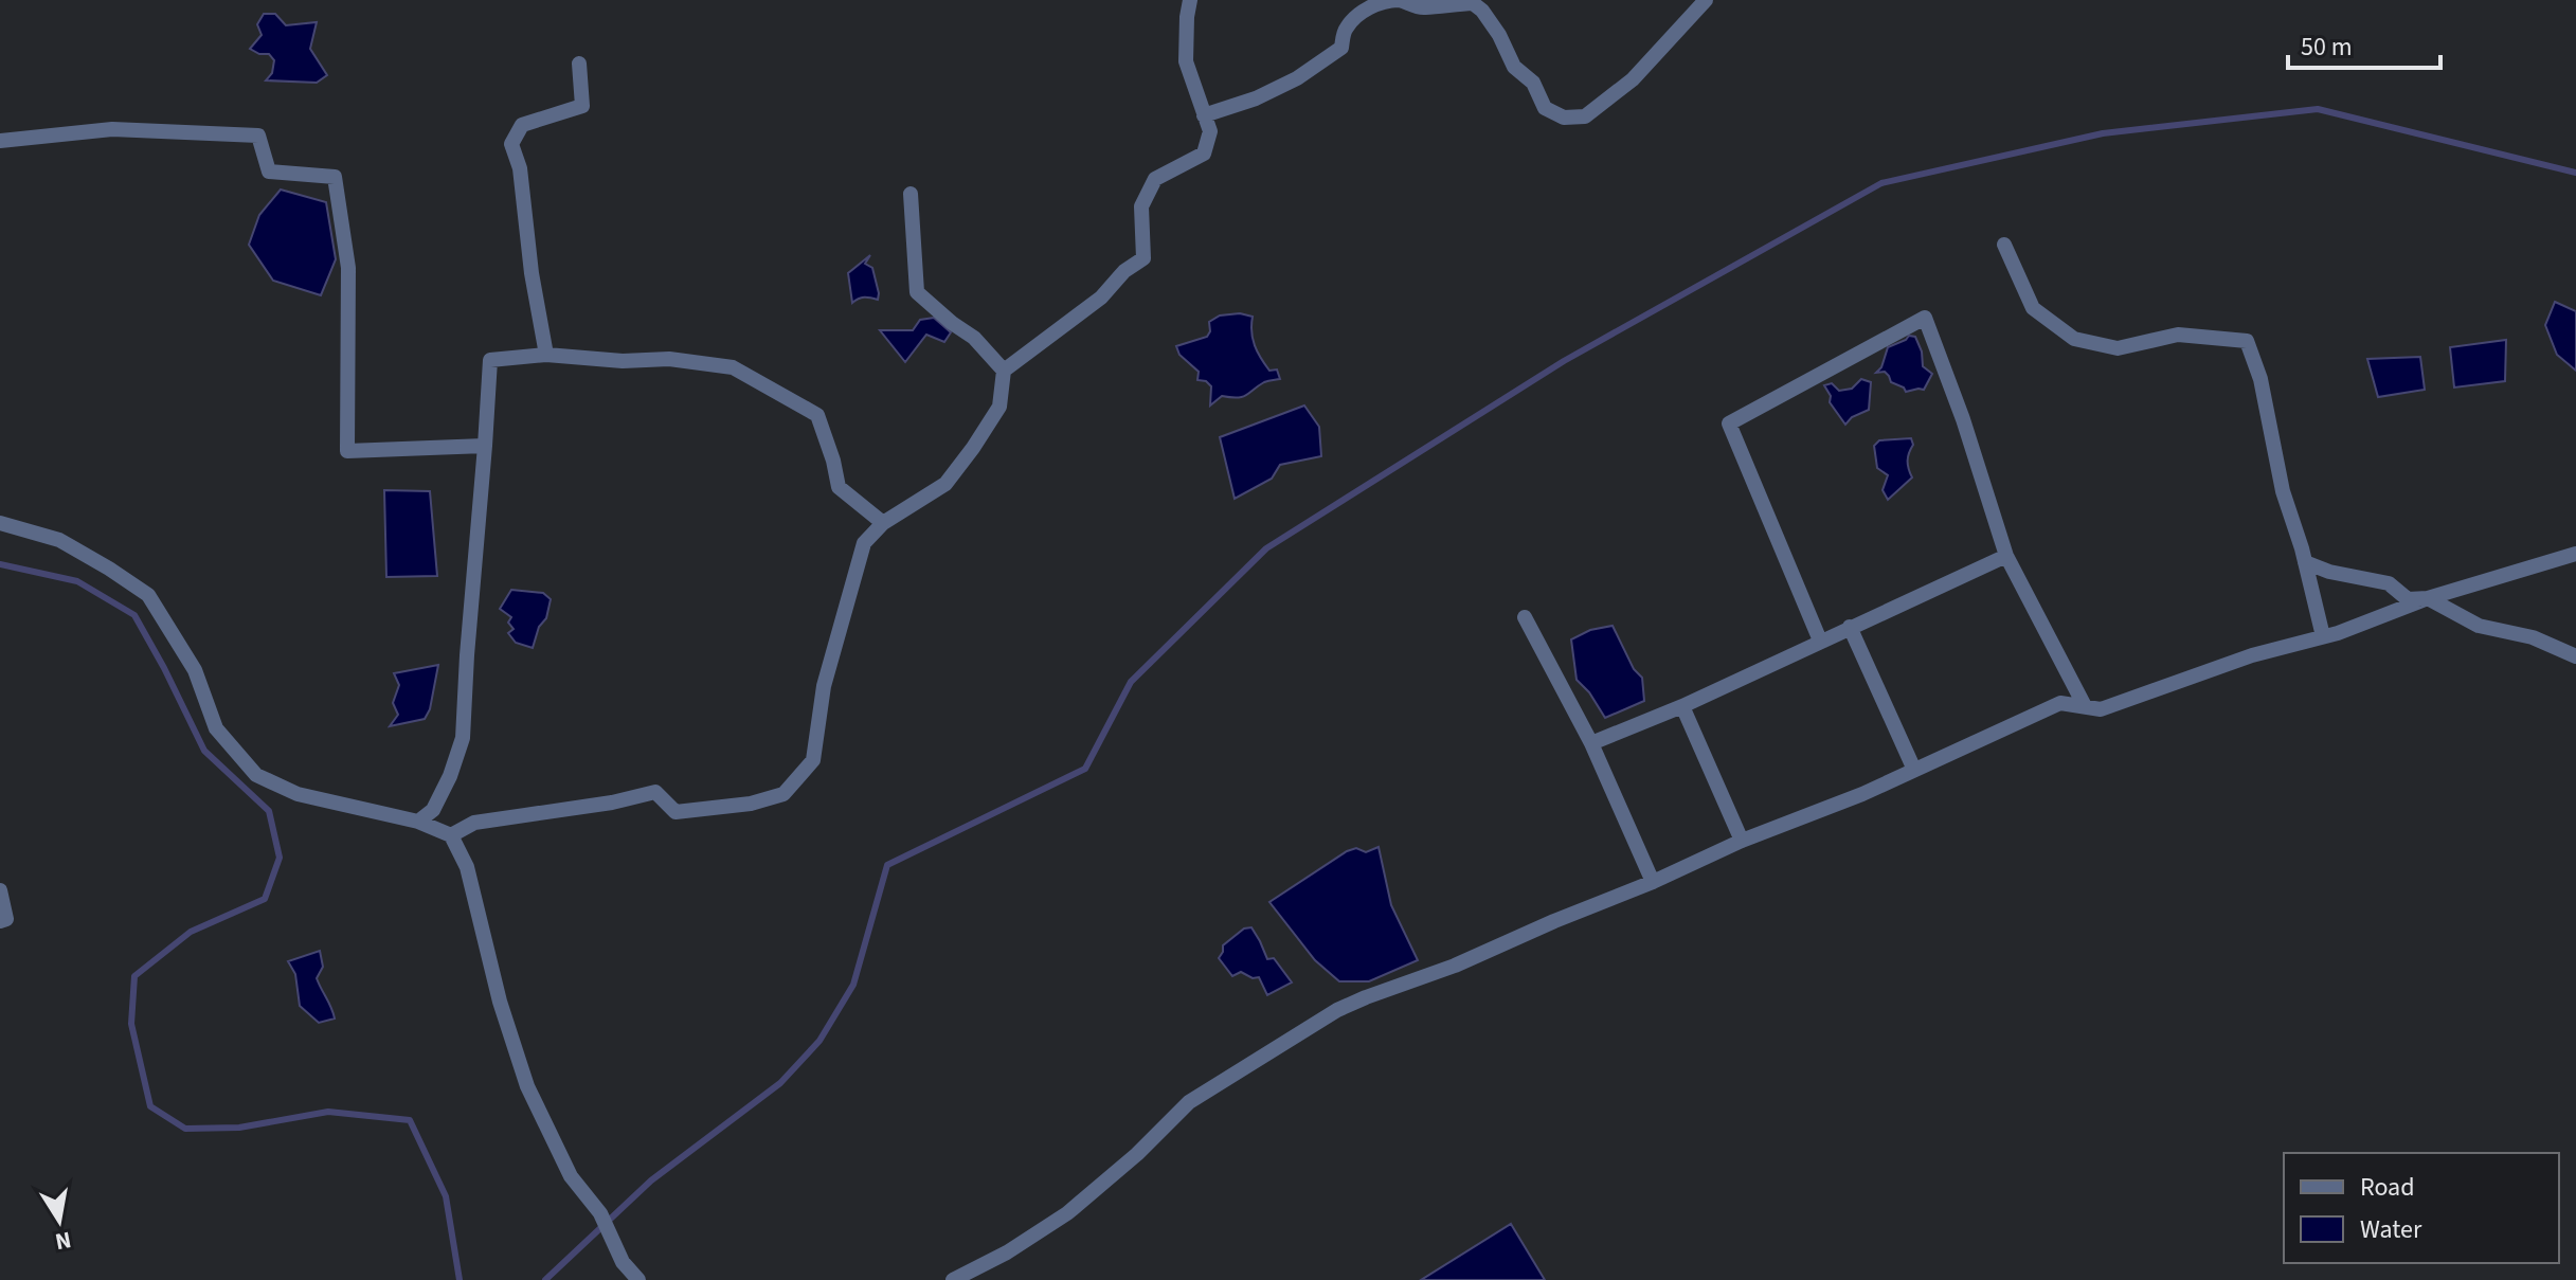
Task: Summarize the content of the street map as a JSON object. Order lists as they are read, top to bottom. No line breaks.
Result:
{"legend":["Road","Water"],"scale_bar":"50 m","north":"bottom"}
